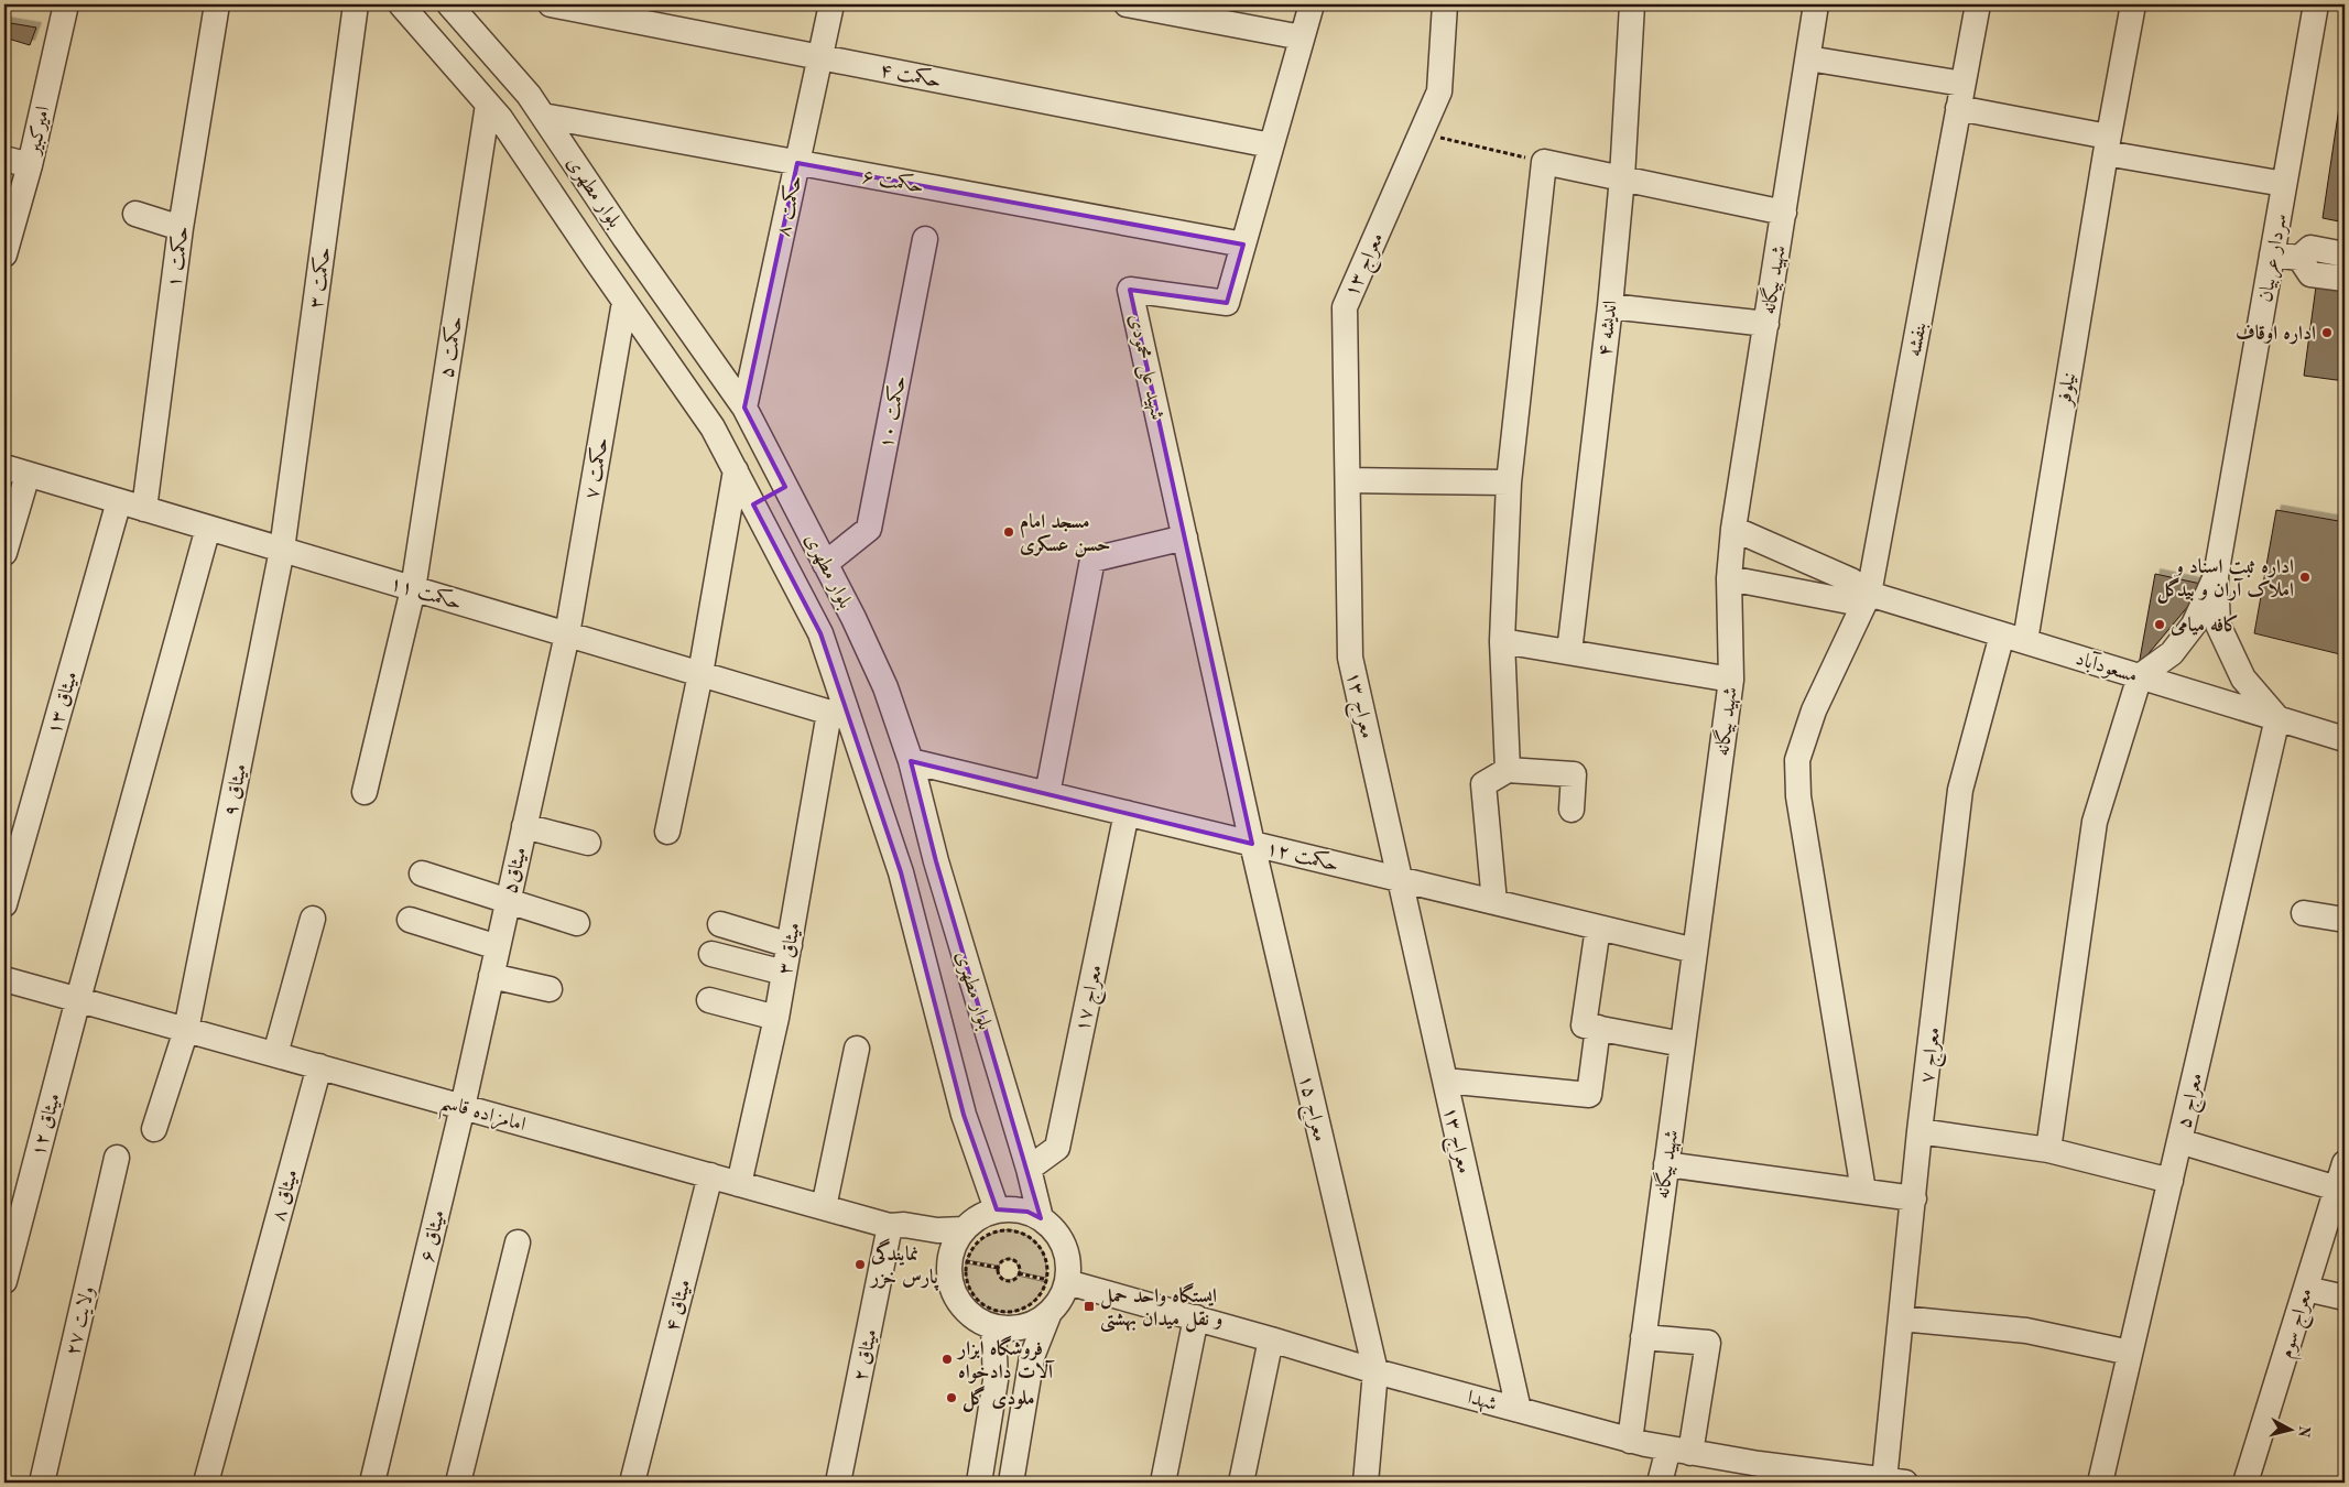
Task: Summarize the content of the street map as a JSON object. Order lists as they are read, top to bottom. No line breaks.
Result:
{"streets":{"street":["حکمت ۴","امیرکبیر","حکمت ۶","بلوار مطهری","حکمت ۸","حکمت ۱","سردار عربیان","معراج ۱۳","حکمت ۳","شهید بیگانه","اندیشه ۴","بنفشه","حکمت ۵","شهید علی محمودی","نیلوفر","حکمت ۱۰","حکمت ۷","حکمت ۱۱","مسعودآباد","میثاق ۱۳","میثاق ۹","حکمت ۱۲","میثاق۵","میثاق ۳","معراج ۱۷","معراج ۷","معراج ۵","معراج ۱۵","امامزاده قاسم","میثاق ۱۲","میثاق ۸","میثاق ۶","میثاق ۴","ولایت ۲۷","معراج سوم","میثاق ۲","شهدا"]},"crossings":[["حکمت ۴","حکمت ۸"],["حکمت ۴","شهید علی محمودی"],["حکمت ۶","بلوار مطهری"],["حکمت ۶","حکمت ۸"],["حکمت ۶","شهید علی محمودی"],["بلوار مطهری","حکمت ۸"],["بلوار مطهری","حکمت ۵"],["بلوار مطهری","حکمت ۱۰"],["بلوار مطهری","حکمت ۷"],["بلوار مطهری","حکمت ۱۱"],["بلوار مطهری","حکمت ۱۲"],["بلوار مطهری","میثاق ۳"],["بلوار مطهری","معراج ۱۷"],["حکمت ۱","حکمت ۱۱"],["معراج ۱۳","حکمت ۱۲"],["معراج ۱۳","شهدا"],["حکمت ۳","حکمت ۱۱"],["حکمت ۳","میثاق ۹"],["شهید بیگانه","مسعودآباد"],["شهید بیگانه","حکمت ۱۲"],["شهید بیگانه","شهدا"],["بنفشه","مسعودآباد"],["حکمت ۵","حکمت ۱۱"],["شهید علی محمودی","حکمت ۱۲"],["شهید علی محمودی","معراج ۱۵"],["نیلوفر","مسعودآباد"],["نیلوفر","معراج ۷"],["حکمت ۷","حکمت ۱۱"],["حکمت ۷","میثاق۵"],["حکمت ۱۱","میثاق ۱۳"],["حکمت ۱۱","میثاق ۹"],["حکمت ۱۱","میثاق۵"],["حکمت ۱۱","میثاق ۳"],["حکمت ۱۱","میثاق ۱۲"],["مسعودآباد","معراج ۷"],["مسعودآباد","معراج ۵"],["میثاق ۹","امامزاده قاسم"],["حکمت ۱۲","معراج ۱۷"],["حکمت ۱۲","معراج ۱۵"],["میثاق۵","امامزاده قاسم"],["میثاق۵","میثاق ۶"],["میثاق ۳","امامزاده قاسم"],["معراج ۷","شهدا"],["معراج ۱۵","شهدا"],["امامزاده قاسم","میثاق ۱۲"],["امامزاده قاسم","میثاق ۸"],["امامزاده قاسم","میثاق ۶"],["امامزاده قاسم","میثاق ۴"],["امامزاده قاسم","میثاق ۲"]],"places":{"other":["اداره اوقاف","مسجد امام حسن عسکری","اداره ثبت اسناد و املاک آران و بیدگل","کافه میامی","نمایندگی پارس خزر","فروشگاه ابزار آلات دادخواه","ملودی گل"],"transit":["ایستگاه واحد حمل و نقل میدان بهشتی"]},"north":"right"}
